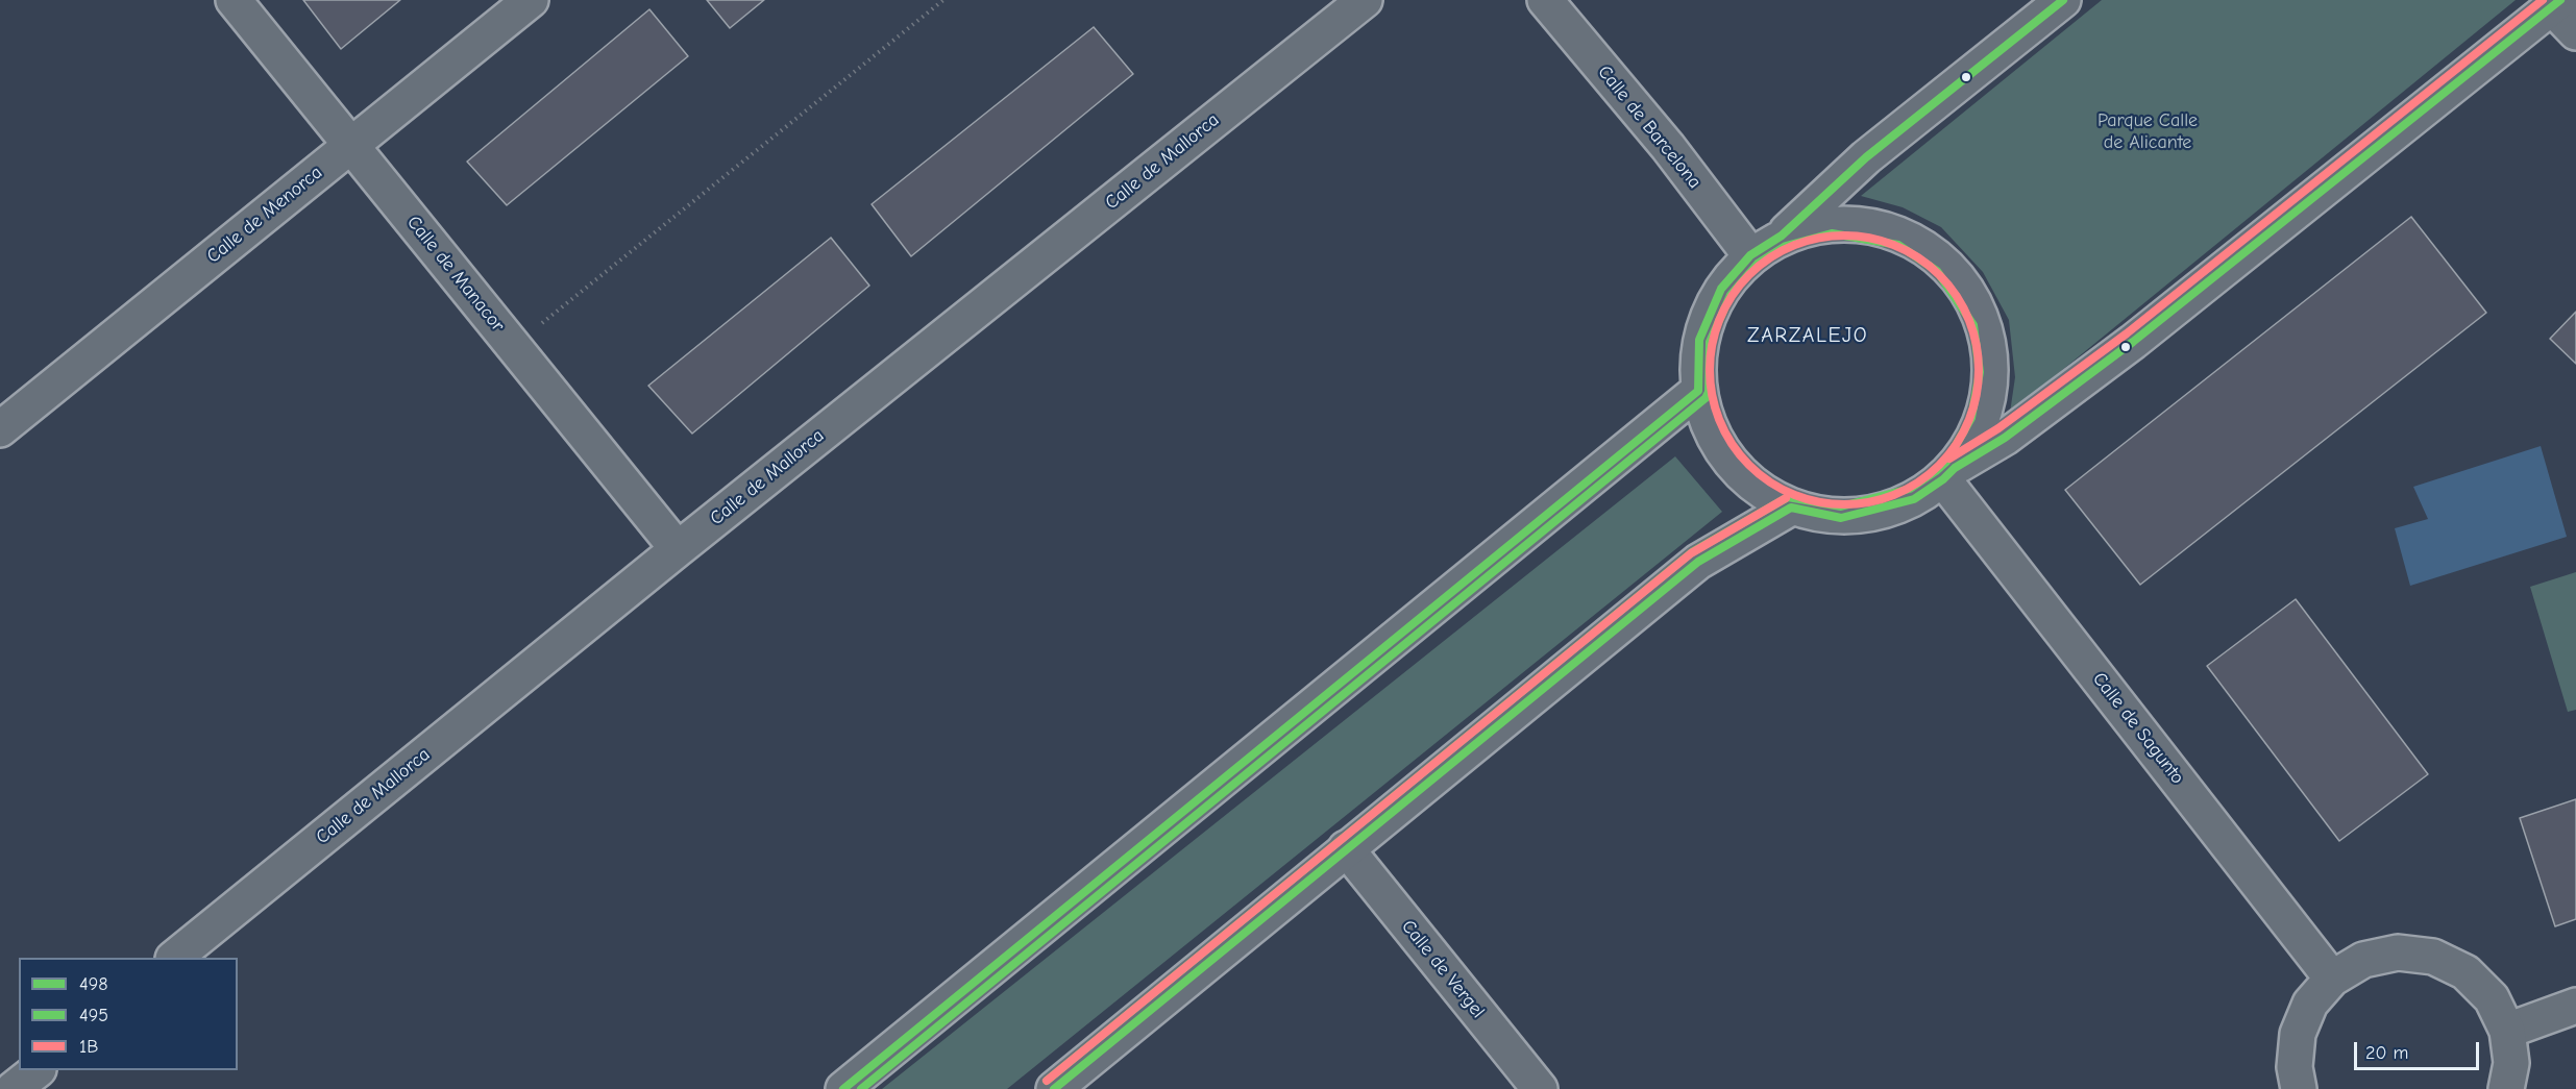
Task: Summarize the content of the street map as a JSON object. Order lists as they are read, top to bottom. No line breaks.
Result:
{"streets":{"street":["Calle de Barcelona","Calle de Mallorca","Calle de Menorca","Calle de Manacor","Calle de Sagunto","Calle de Vergel"]},"crossings":[["Calle de Mallorca","Calle de Manacor"],["Calle de Menorca","Calle de Manacor"]],"districts":["ZARZALEJO"],"parks":["Parque Calle de Alicante"],"lines":["transit line 498","transit line 1B","transit line 495"],"legend":["498","495","1B"],"scale_bar":"20 m"}
